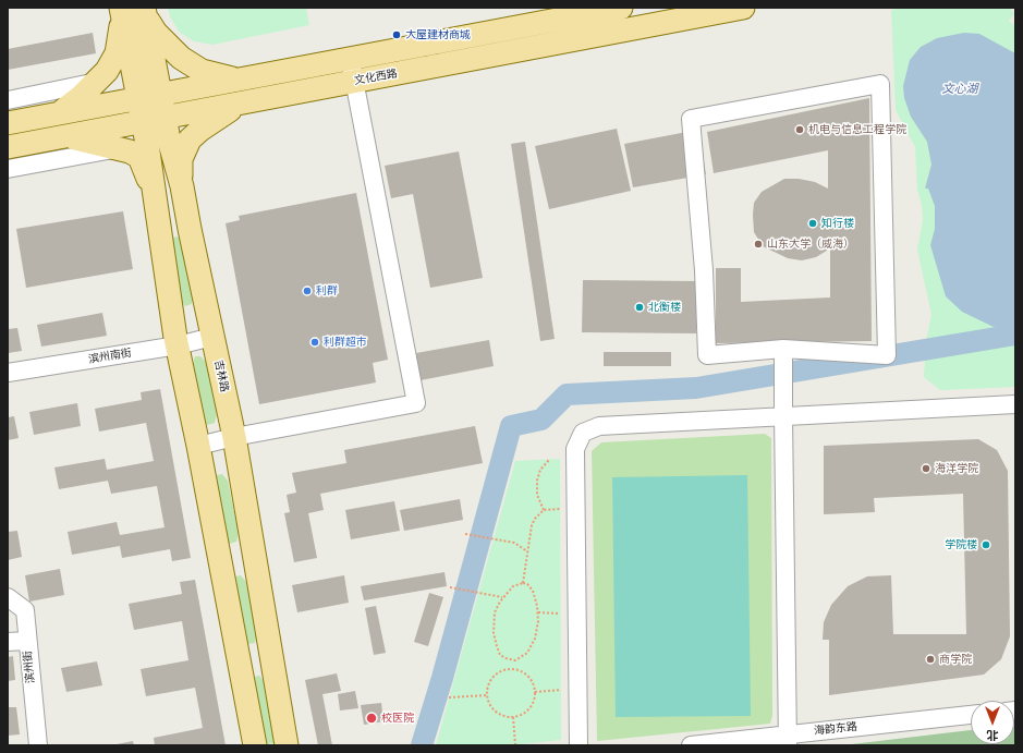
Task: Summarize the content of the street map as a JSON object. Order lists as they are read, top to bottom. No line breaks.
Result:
{"streets":{"main road":["文化西路","吉林路"],"street":["滨州南街","滨州街","海韵东路"]},"crossings":[["文化西路","吉林路"],["滨州南街","吉林路"]],"water":["文心湖"],"places":["大屋建材商城","机电与信息工程学院","知行楼","山东大学（威海）","利群","北衡楼","利群超市","海洋学院","学院楼","商学院","校医院"],"north":"bottom"}
